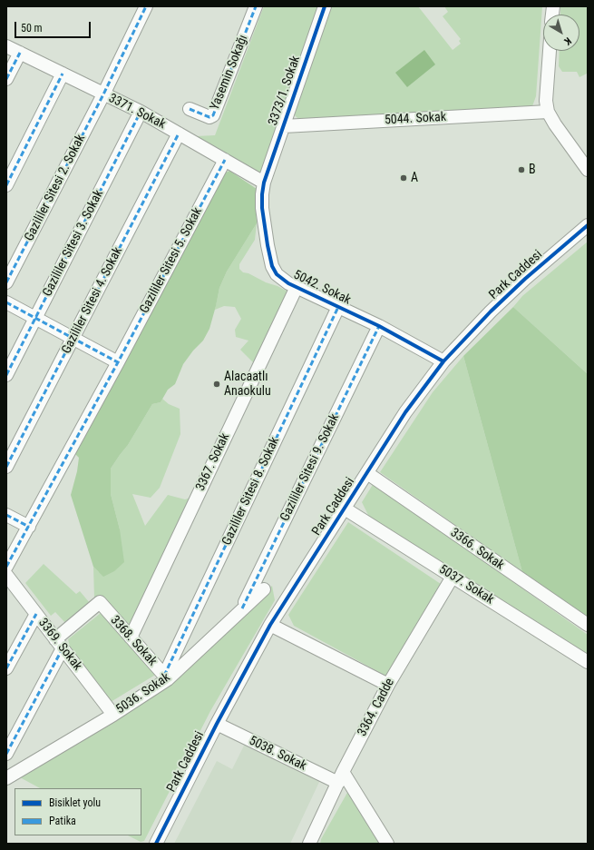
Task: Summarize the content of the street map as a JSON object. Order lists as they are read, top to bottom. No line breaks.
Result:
{"streets":{"street":["Yasemin Sokağı","3373/1. Sokak","3371. Sokak","5044. Sokak","Gazililer Sitesi 2. Sokak","Gazililer Sitesi 3. Sokak","Gazililer Sitesi 5. Sokak","Park Caddesi","5042. Sokak","Gazililer Sitesi 4. Sokak","3367. Sokak","Gazililer Sitesi 9. Sokak","Gazililer Sitesi 8. Sokak","3366. Sokak","5037. Sokak","3368. Sokak","3369. Sokak","5036. Sokak","3364. Cadde","5038. Sokak"]},"crossings":[["3373/1. Sokak","3371. Sokak"],["3373/1. Sokak","5044. Sokak"],["3373/1. Sokak","5042. Sokak"],["3371. Sokak","Gazililer Sitesi 2. Sokak"],["3371. Sokak","Gazililer Sitesi 3. Sokak"],["3371. Sokak","Gazililer Sitesi 5. Sokak"],["3371. Sokak","5042. Sokak"],["3371. Sokak","Gazililer Sitesi 4. Sokak"],["Park Caddesi","5042. Sokak"],["Park Caddesi","3366. Sokak"],["Park Caddesi","5037. Sokak"],["Park Caddesi","5038. Sokak"],["5042. Sokak","3367. Sokak"],["5042. Sokak","Gazililer Sitesi 9. Sokak"],["5042. Sokak","Gazililer Sitesi 8. Sokak"],["3367. Sokak","3368. Sokak"],["Gazililer Sitesi 9. Sokak","5036. Sokak"],["Gazililer Sitesi 8. Sokak","3368. Sokak"],["Gazililer Sitesi 8. Sokak","5036. Sokak"],["5037. Sokak","3364. Cadde"],["3368. Sokak","3369. Sokak"],["3368. Sokak","5036. Sokak"],["3369. Sokak","5036. Sokak"],["3364. Cadde","5038. Sokak"]],"places":["B","A","Alacaatlı Anaokulu"],"legend":["Bisiklet yolu","Patika"],"scale_bar":"50 m","north":"bottom right"}
